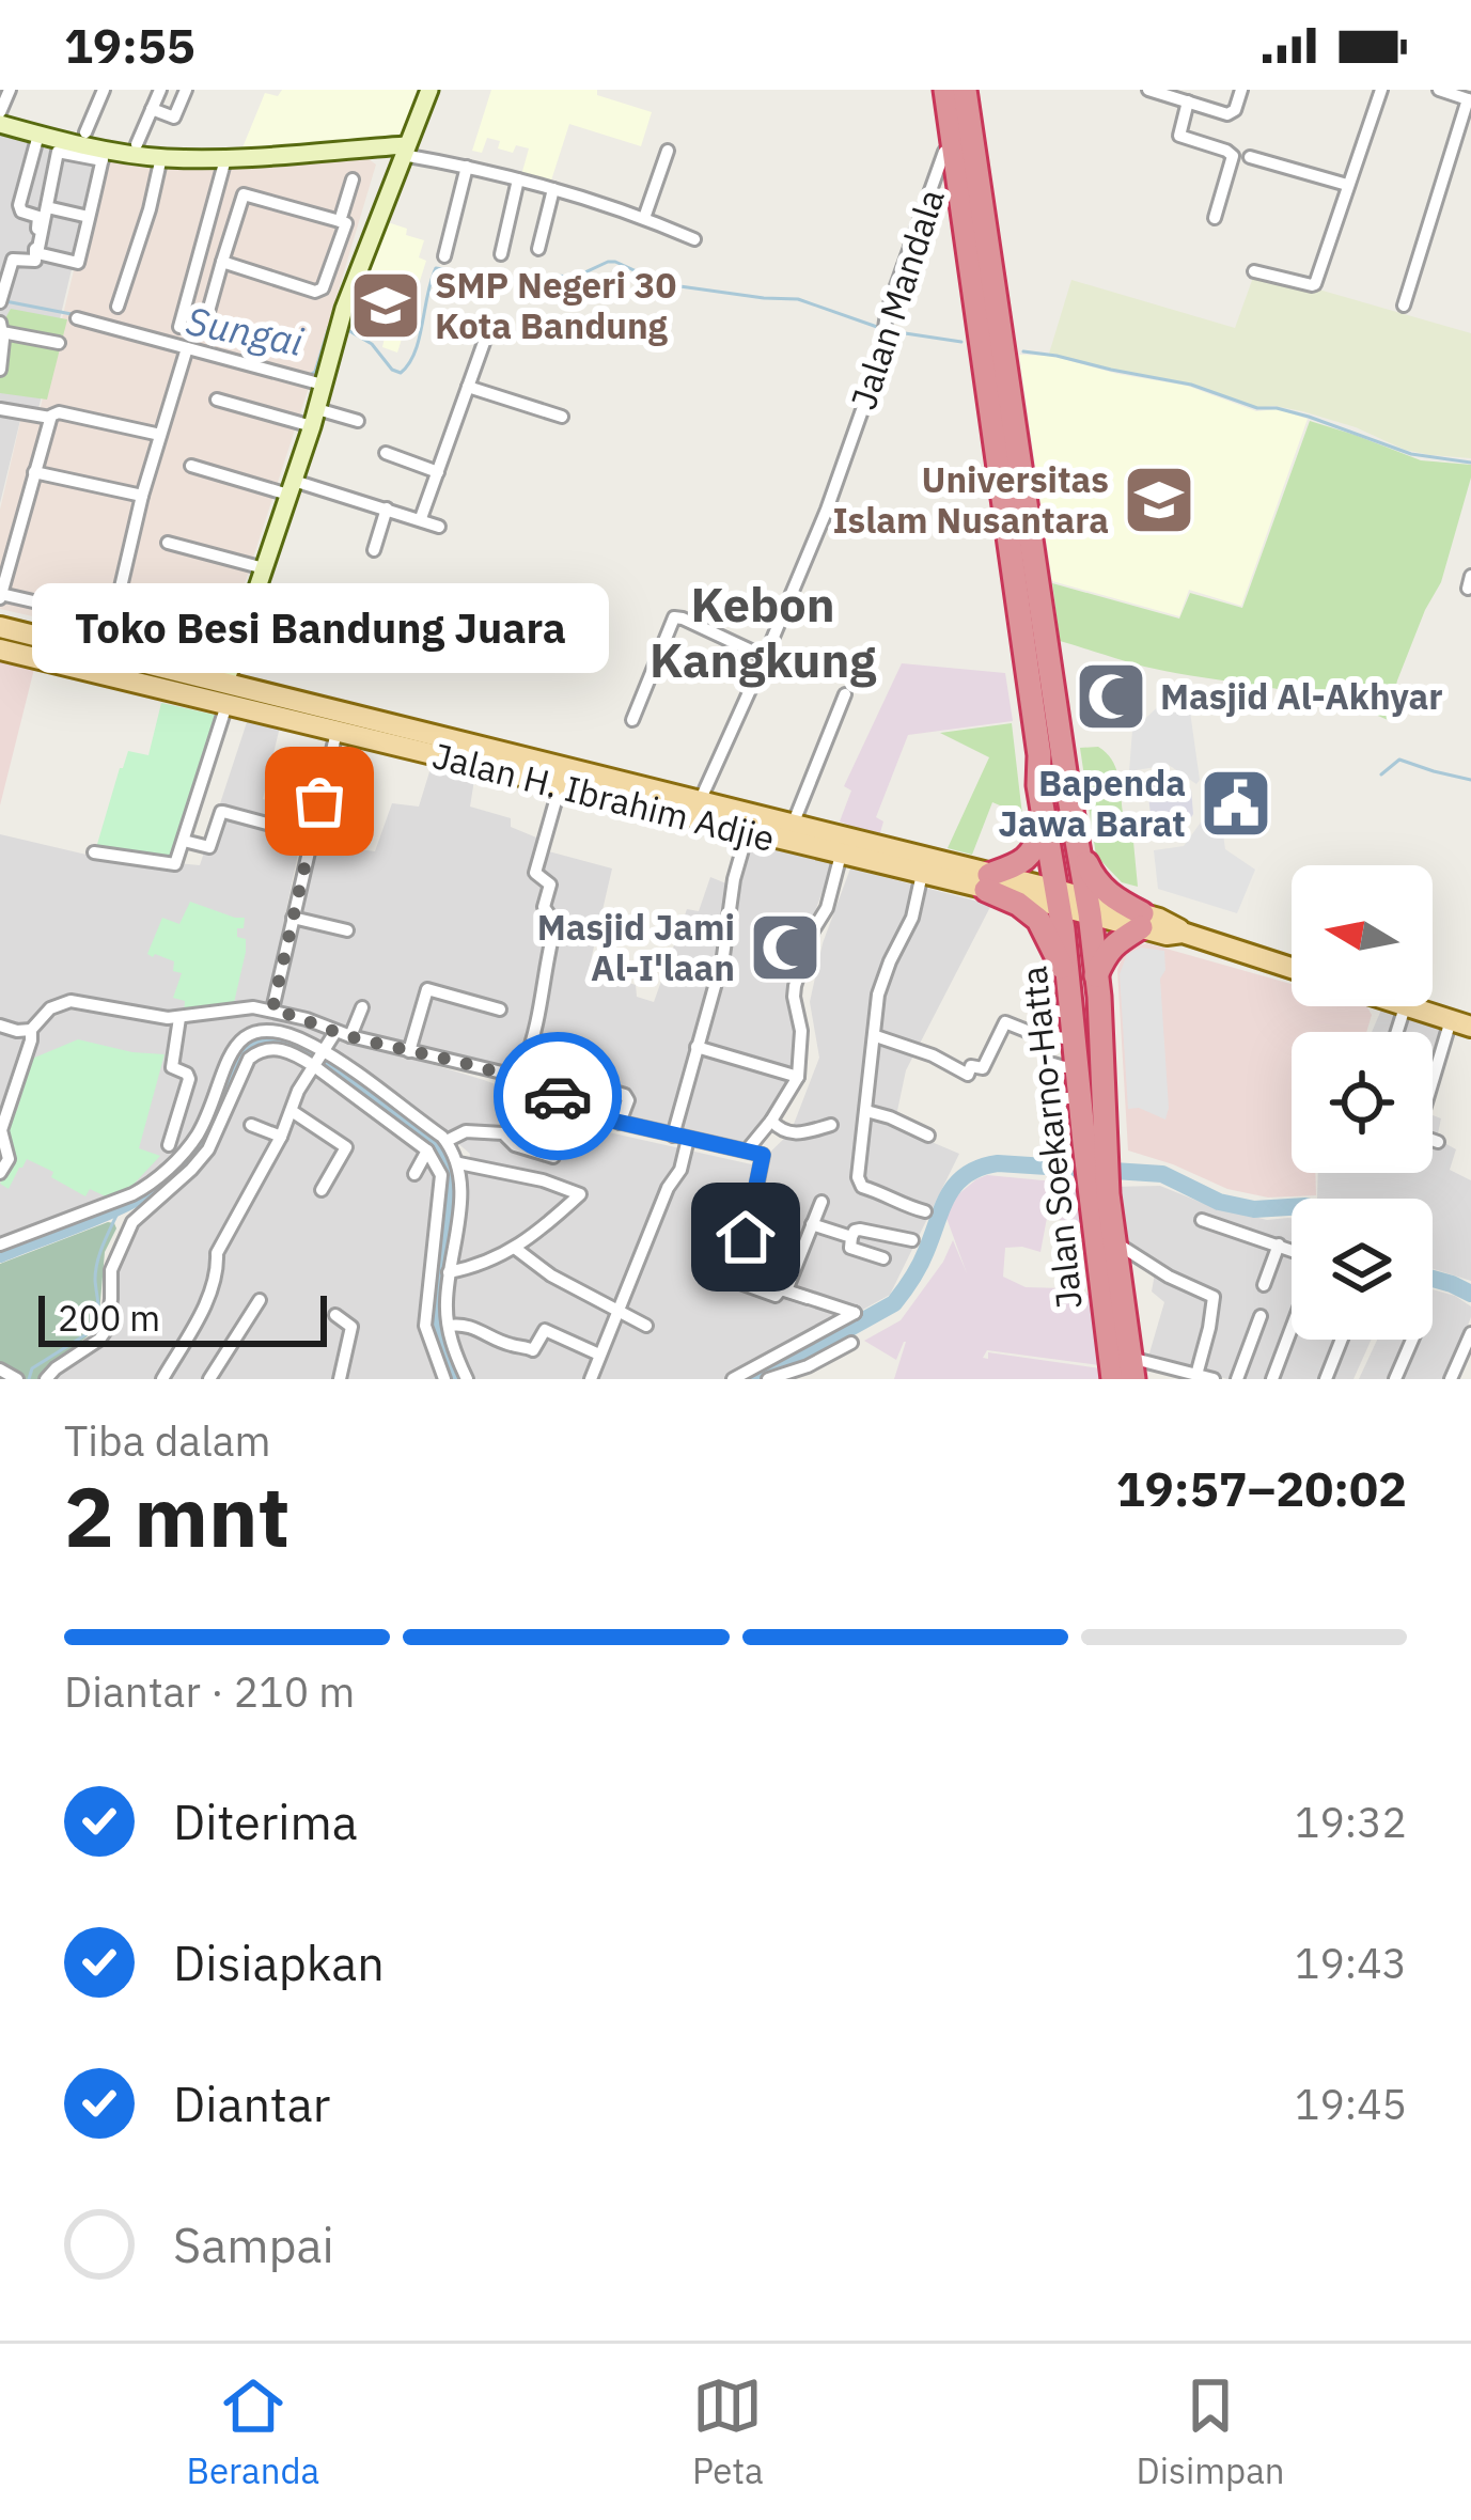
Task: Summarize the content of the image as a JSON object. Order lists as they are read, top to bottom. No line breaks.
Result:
{"streets":{"highway":["Jalan Soekarno-Hatta"],"main road":["Jalan H. Ibrahim Adjie"],"street":["Jalan Mandala"]},"crossings":[["Jalan Mandala","Jalan H. Ibrahim Adjie"],["Jalan H. Ibrahim Adjie","Jalan Soekarno-Hatta"]],"districts":["Kebon Kangkung"],"water":["Sungai"],"places":{"school or university":["SMP Negeri 30 Kota Bandung","Universitas Islam Nusantara"],"mosque":["Masjid Al-Akhyar","Masjid Jami Al-I'laan"],"other":["Toko Besi Bandung Juara"],"public building":["Bapenda Jawa Barat"]},"scale_bar":"200 m","north":"left","page":{"status":"19:55","bubble":"Toko Besi Bandung Juara","scale":"200 m","heading":["2 mnt","Tiba dalam","19:57–20:02"],"bar":"Diantar · 210 m","list":[["Diterima","19:32"],["Disiapkan","19:43"],["Diantar","19:45"],"Sampai"],"tabs":["Beranda","Peta","Disimpan"]}}
